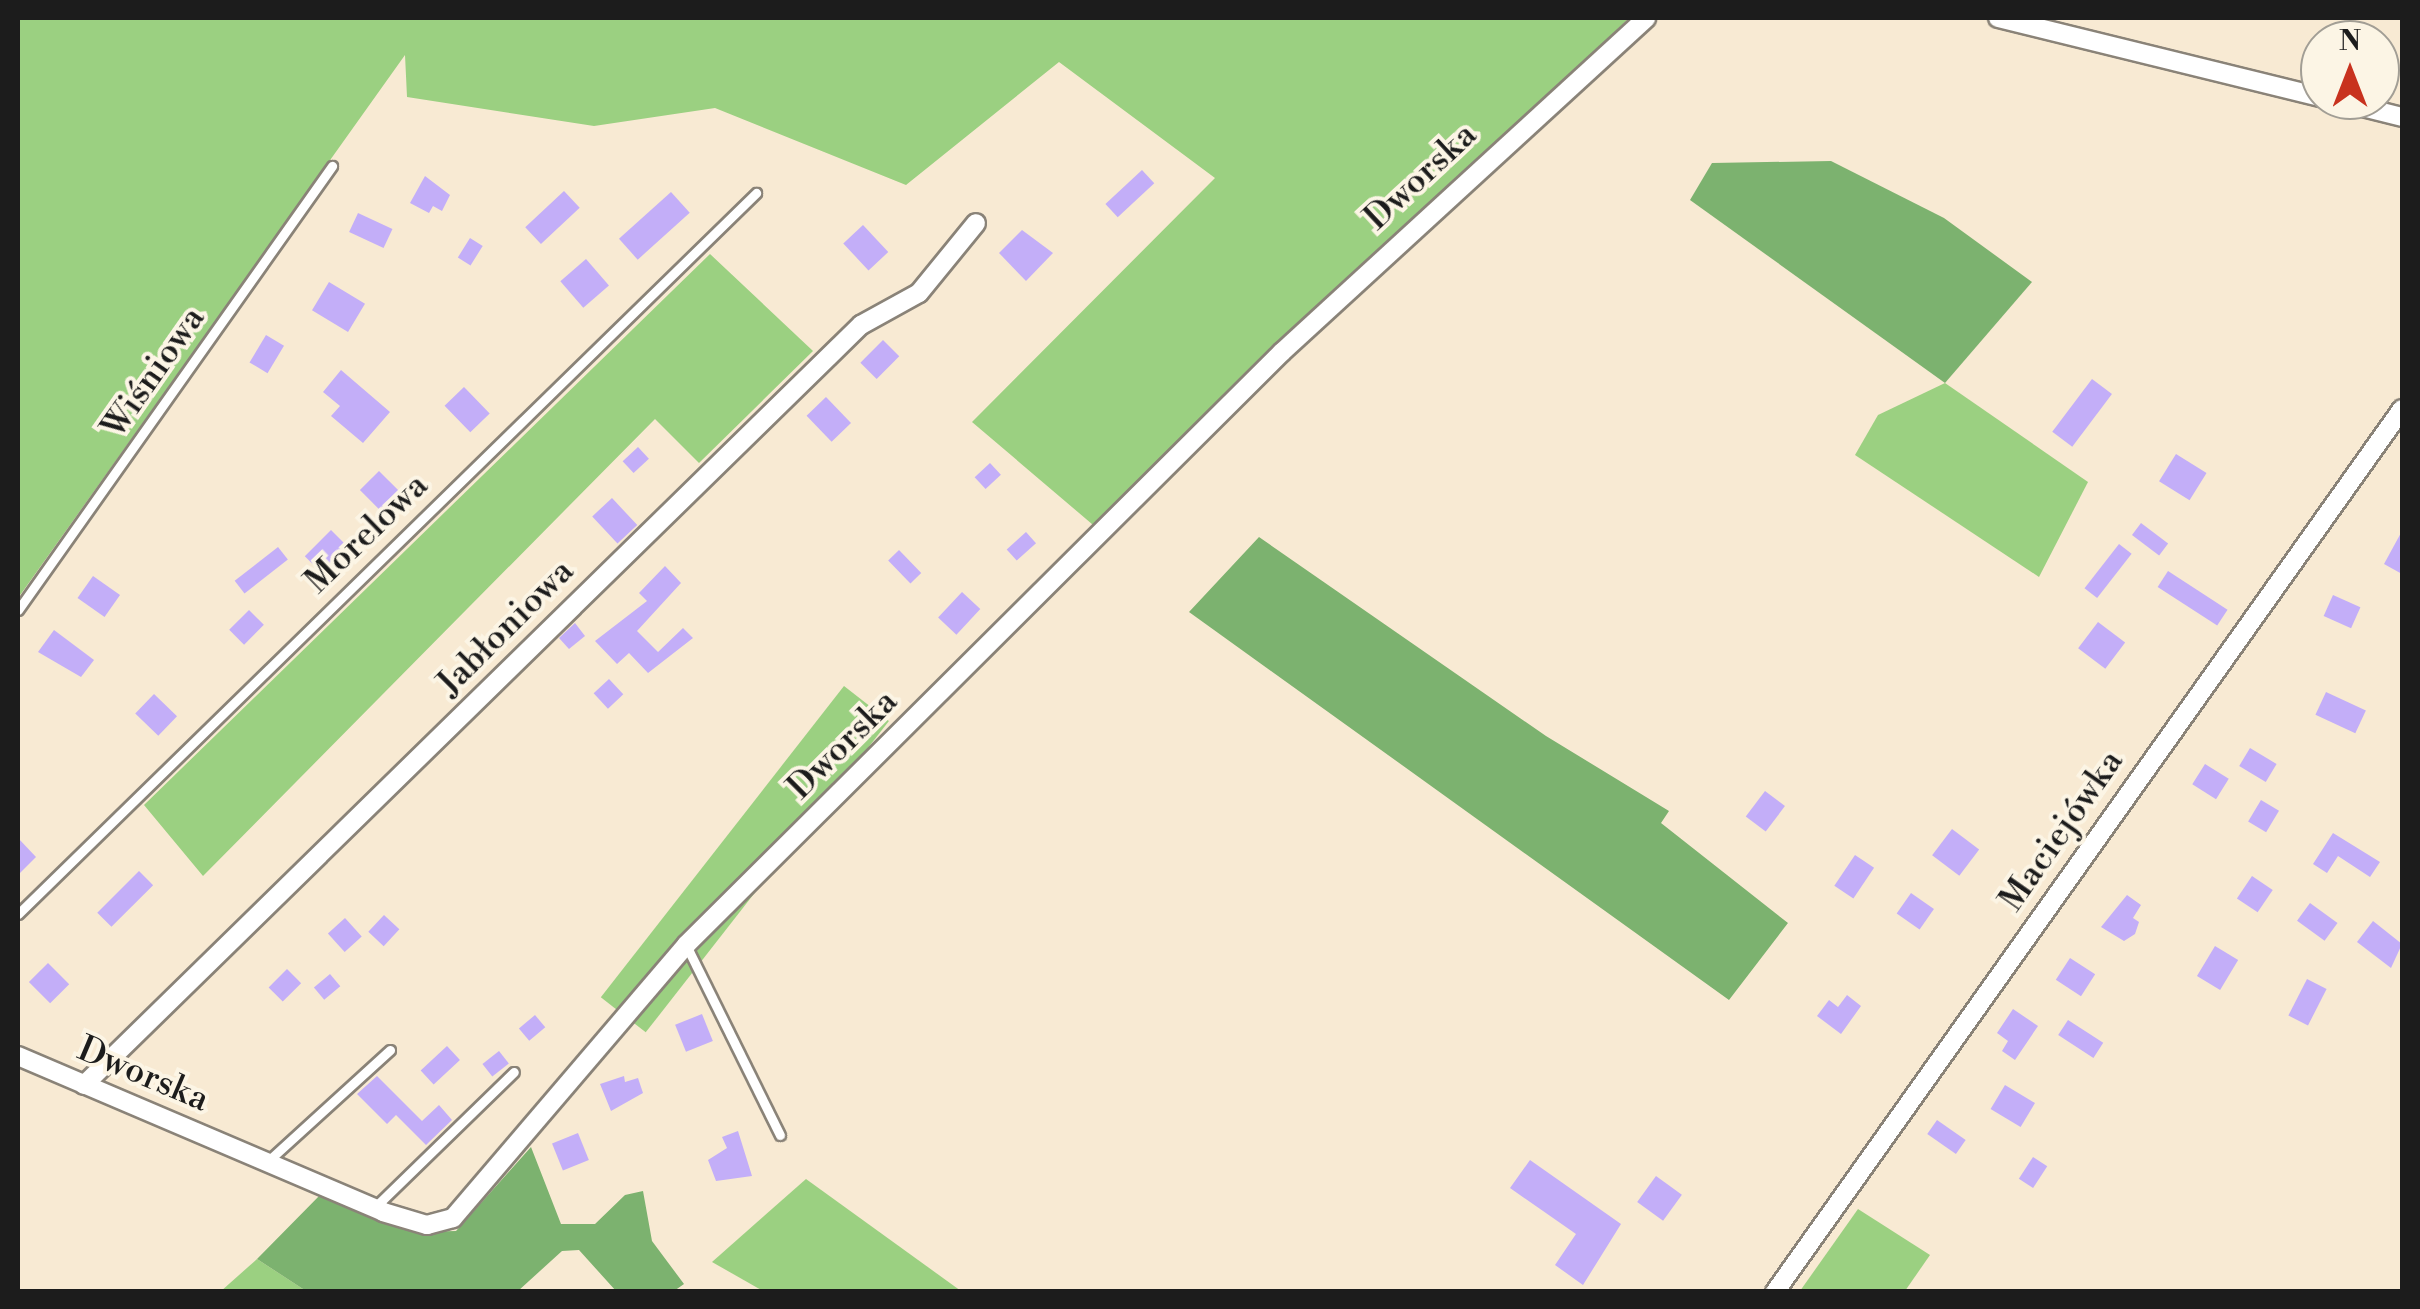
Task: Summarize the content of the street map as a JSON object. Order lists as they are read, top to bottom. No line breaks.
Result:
{"streets":{"street":["Dworska","Jabłoniowa","Maciejówka"],"lane":["Wiśniowa","Morelowa"]},"crossings":[["Dworska","Jabłoniowa"]],"north":"top"}
